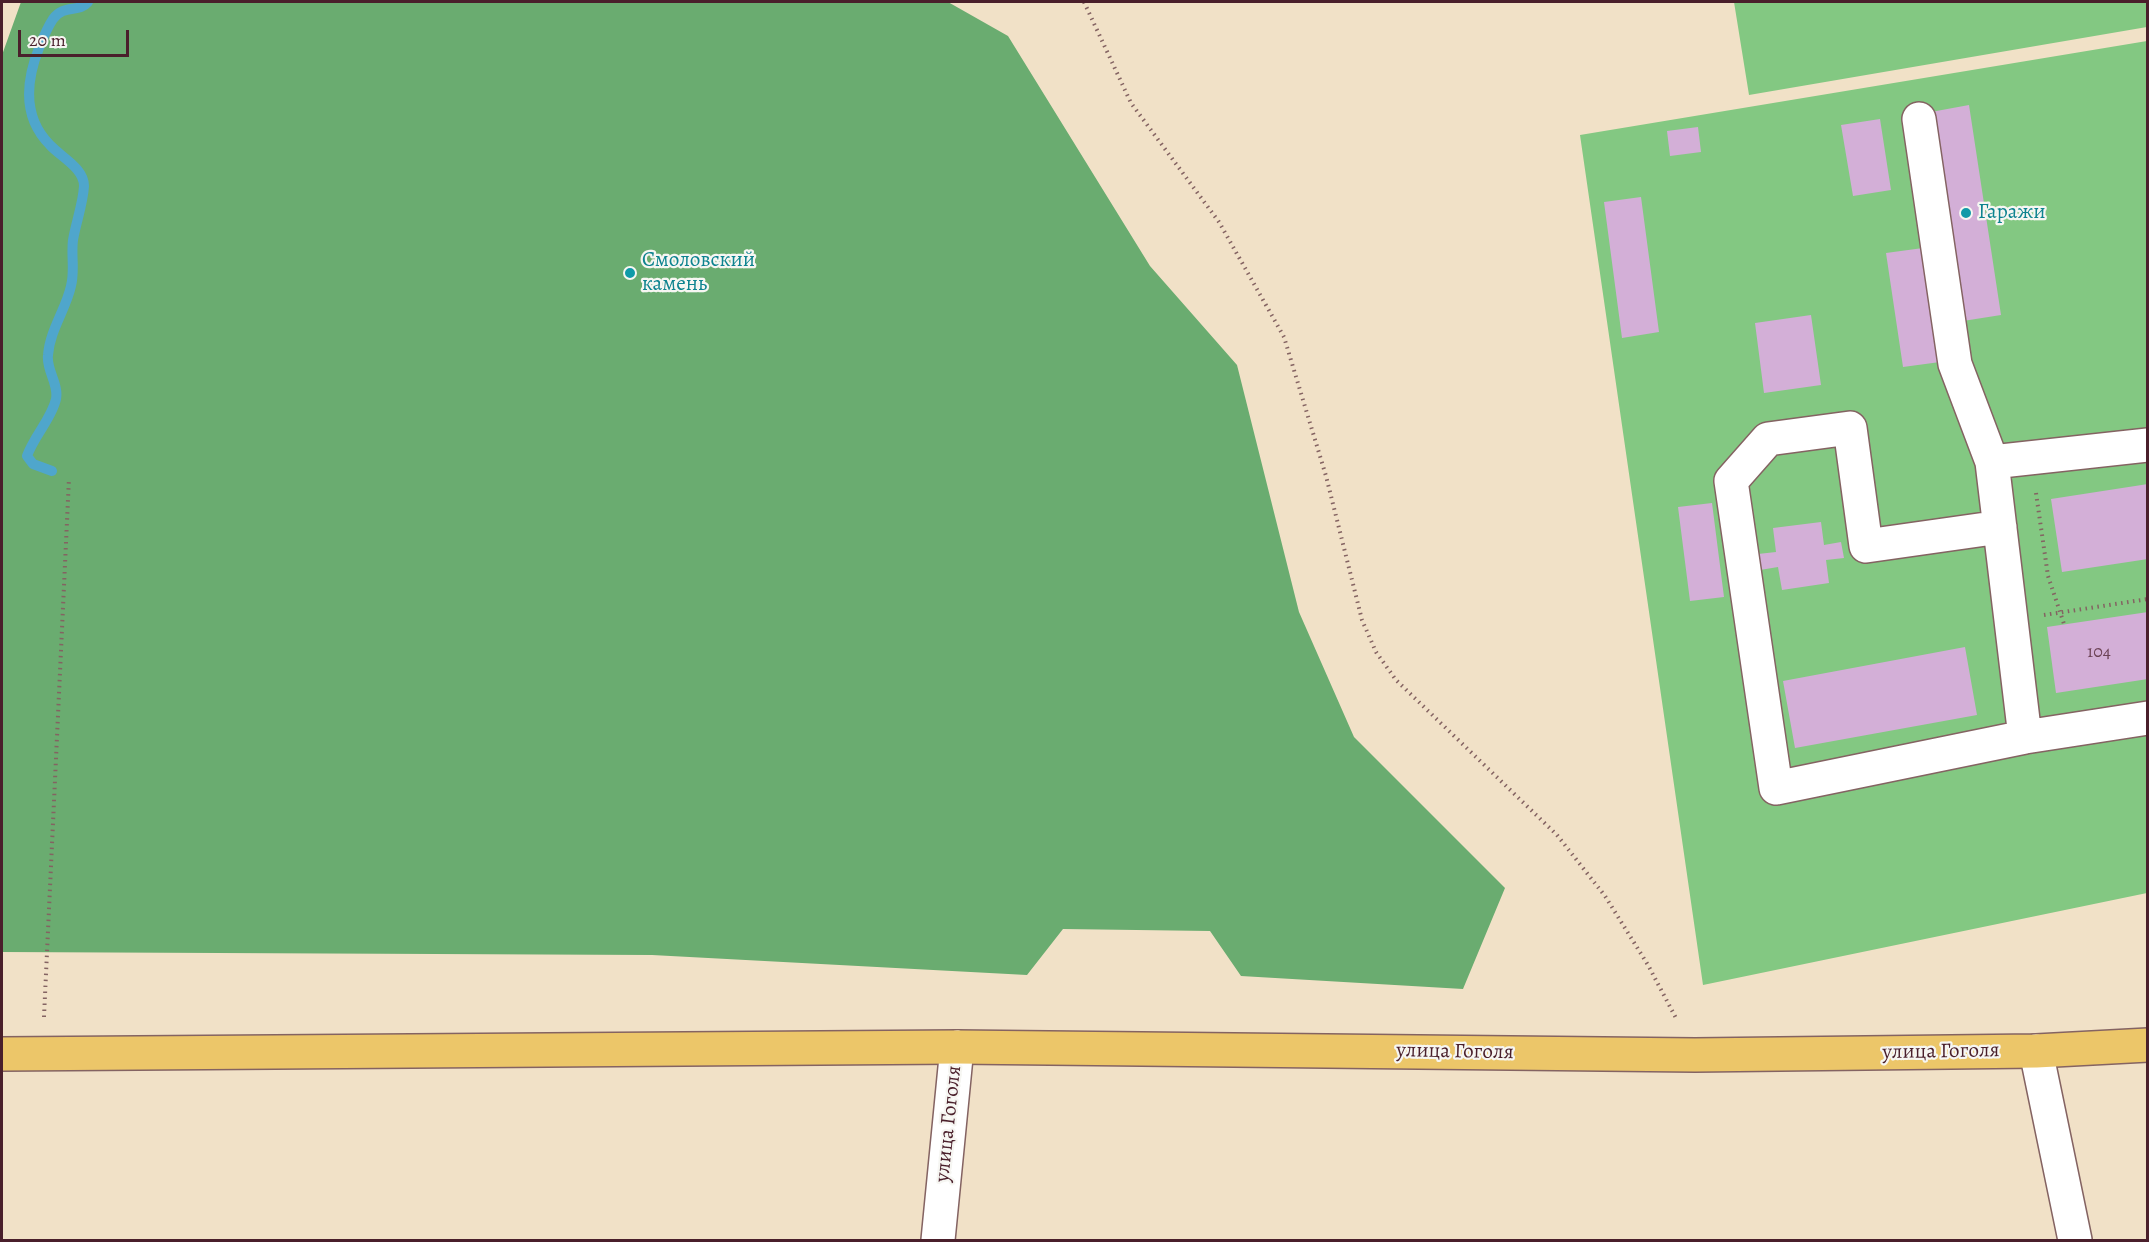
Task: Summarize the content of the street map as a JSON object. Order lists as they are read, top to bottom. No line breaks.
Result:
{"streets":{"main road":["улица Гоголя"]},"places":["Гаражи","Смоловский камень"],"house_numbers":["104"],"scale_bar":"20 m"}
